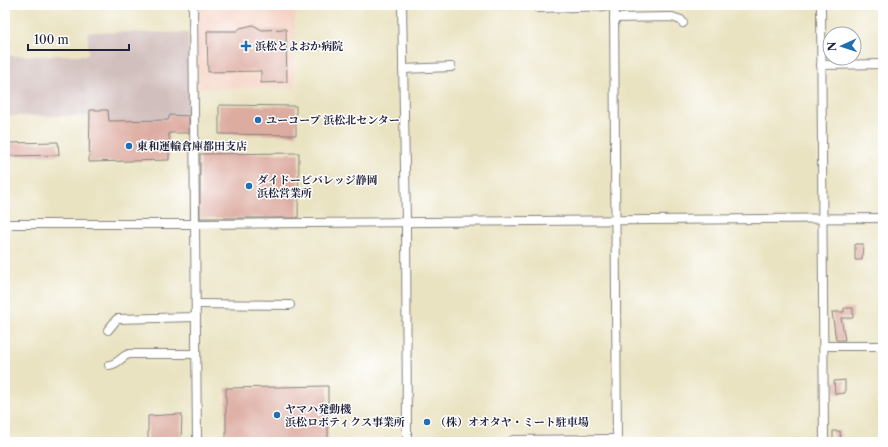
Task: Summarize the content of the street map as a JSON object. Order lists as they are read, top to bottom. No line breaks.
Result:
{"places":{"health":["浜松とよおか病院"],"other":["ユーコープ 浜松北センター","東和運輸倉庫都田支店","ダイドービバレッジ静岡 浜松営業所","ヤマハ発動機 浜松ロボティクス事業所","（株）オオタヤ・ミート駐車場"]},"scale_bar":"100 m","north":"left"}
